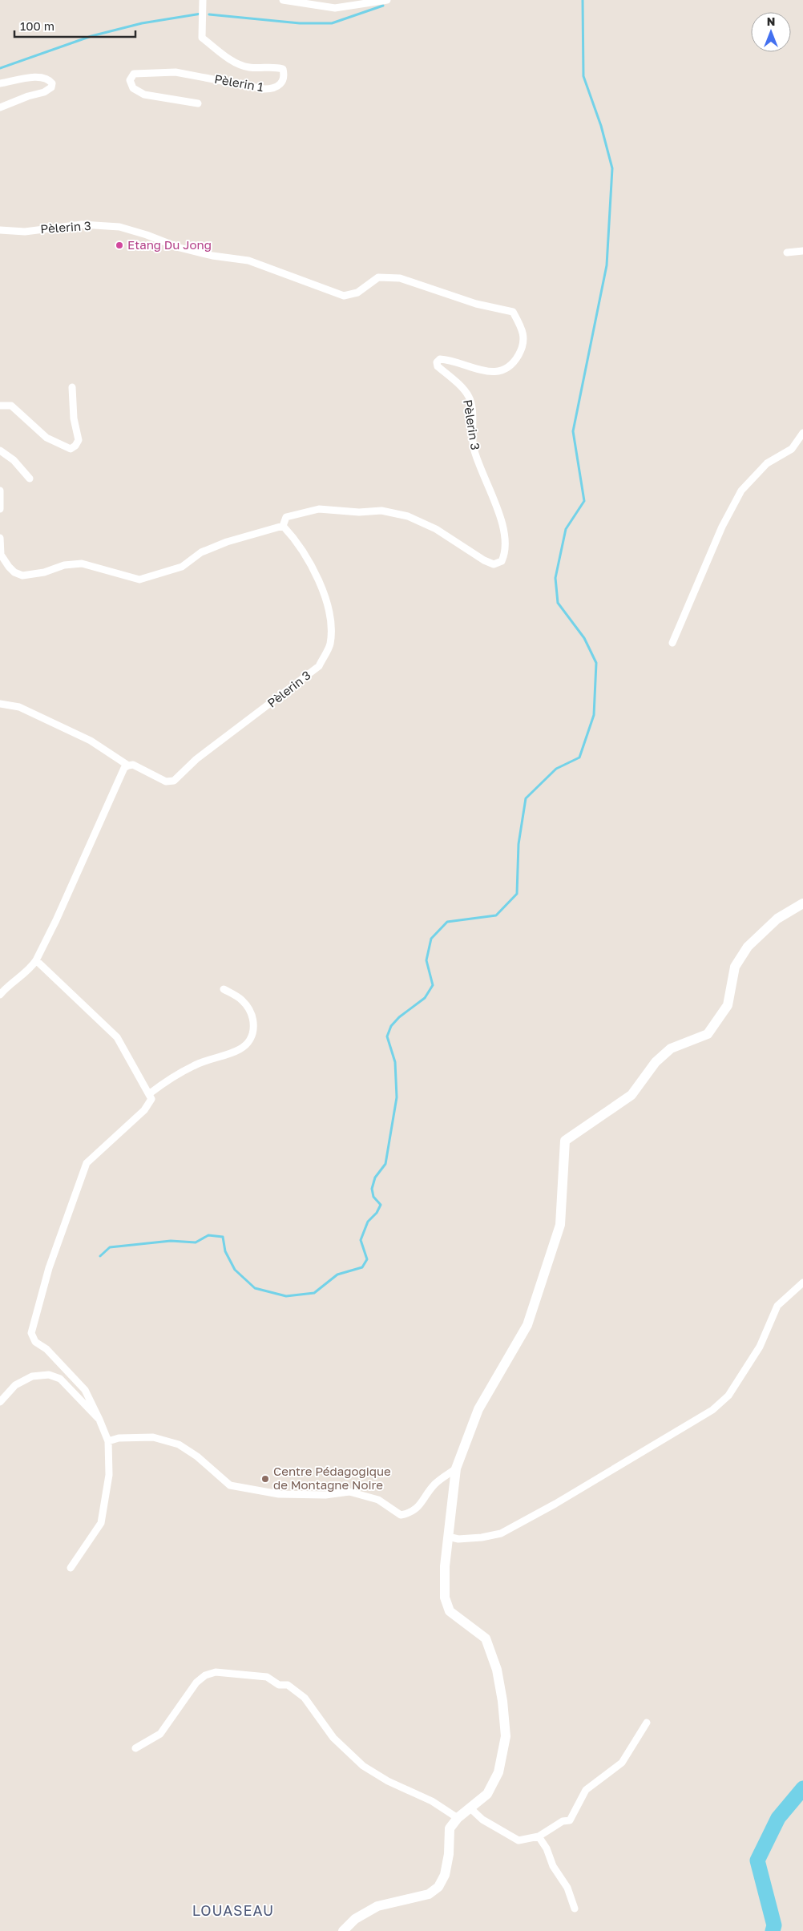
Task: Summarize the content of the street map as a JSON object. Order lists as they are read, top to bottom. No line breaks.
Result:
{"streets":{"street":["Pèlerin 1","Pèlerin 3"]},"districts":["LOUASEAU"],"places":["Etang Du Jong","Centre Pédagogique de Montagne Noire"],"scale_bar":"100 m","north":"top"}
